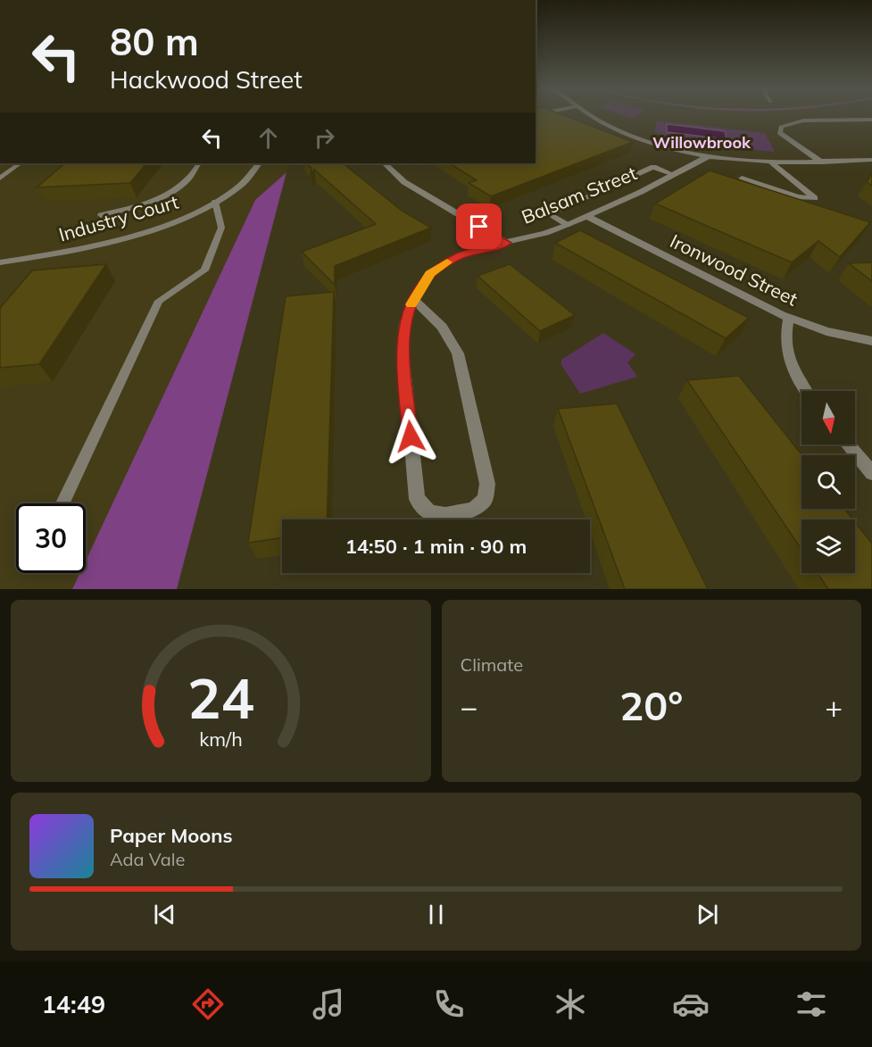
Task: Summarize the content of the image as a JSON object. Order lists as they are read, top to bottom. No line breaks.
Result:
{"streets":{"street":["Balsam Street","Industry Court","Ironwood Street"]},"crossings":[["Balsam Street","Ironwood Street"]],"districts":["Willowbrook"],"north":"bottom","page":{"turn":["80 m","Hackwood Street"],"limit":"30","trip":"14:50 · 1 min · 90 m","tile":"Climate","heat":["−","20°","+"],"song":["Paper Moons","Ada Vale"],"tabs":"14:49","gauge":["24","km/h"]}}
